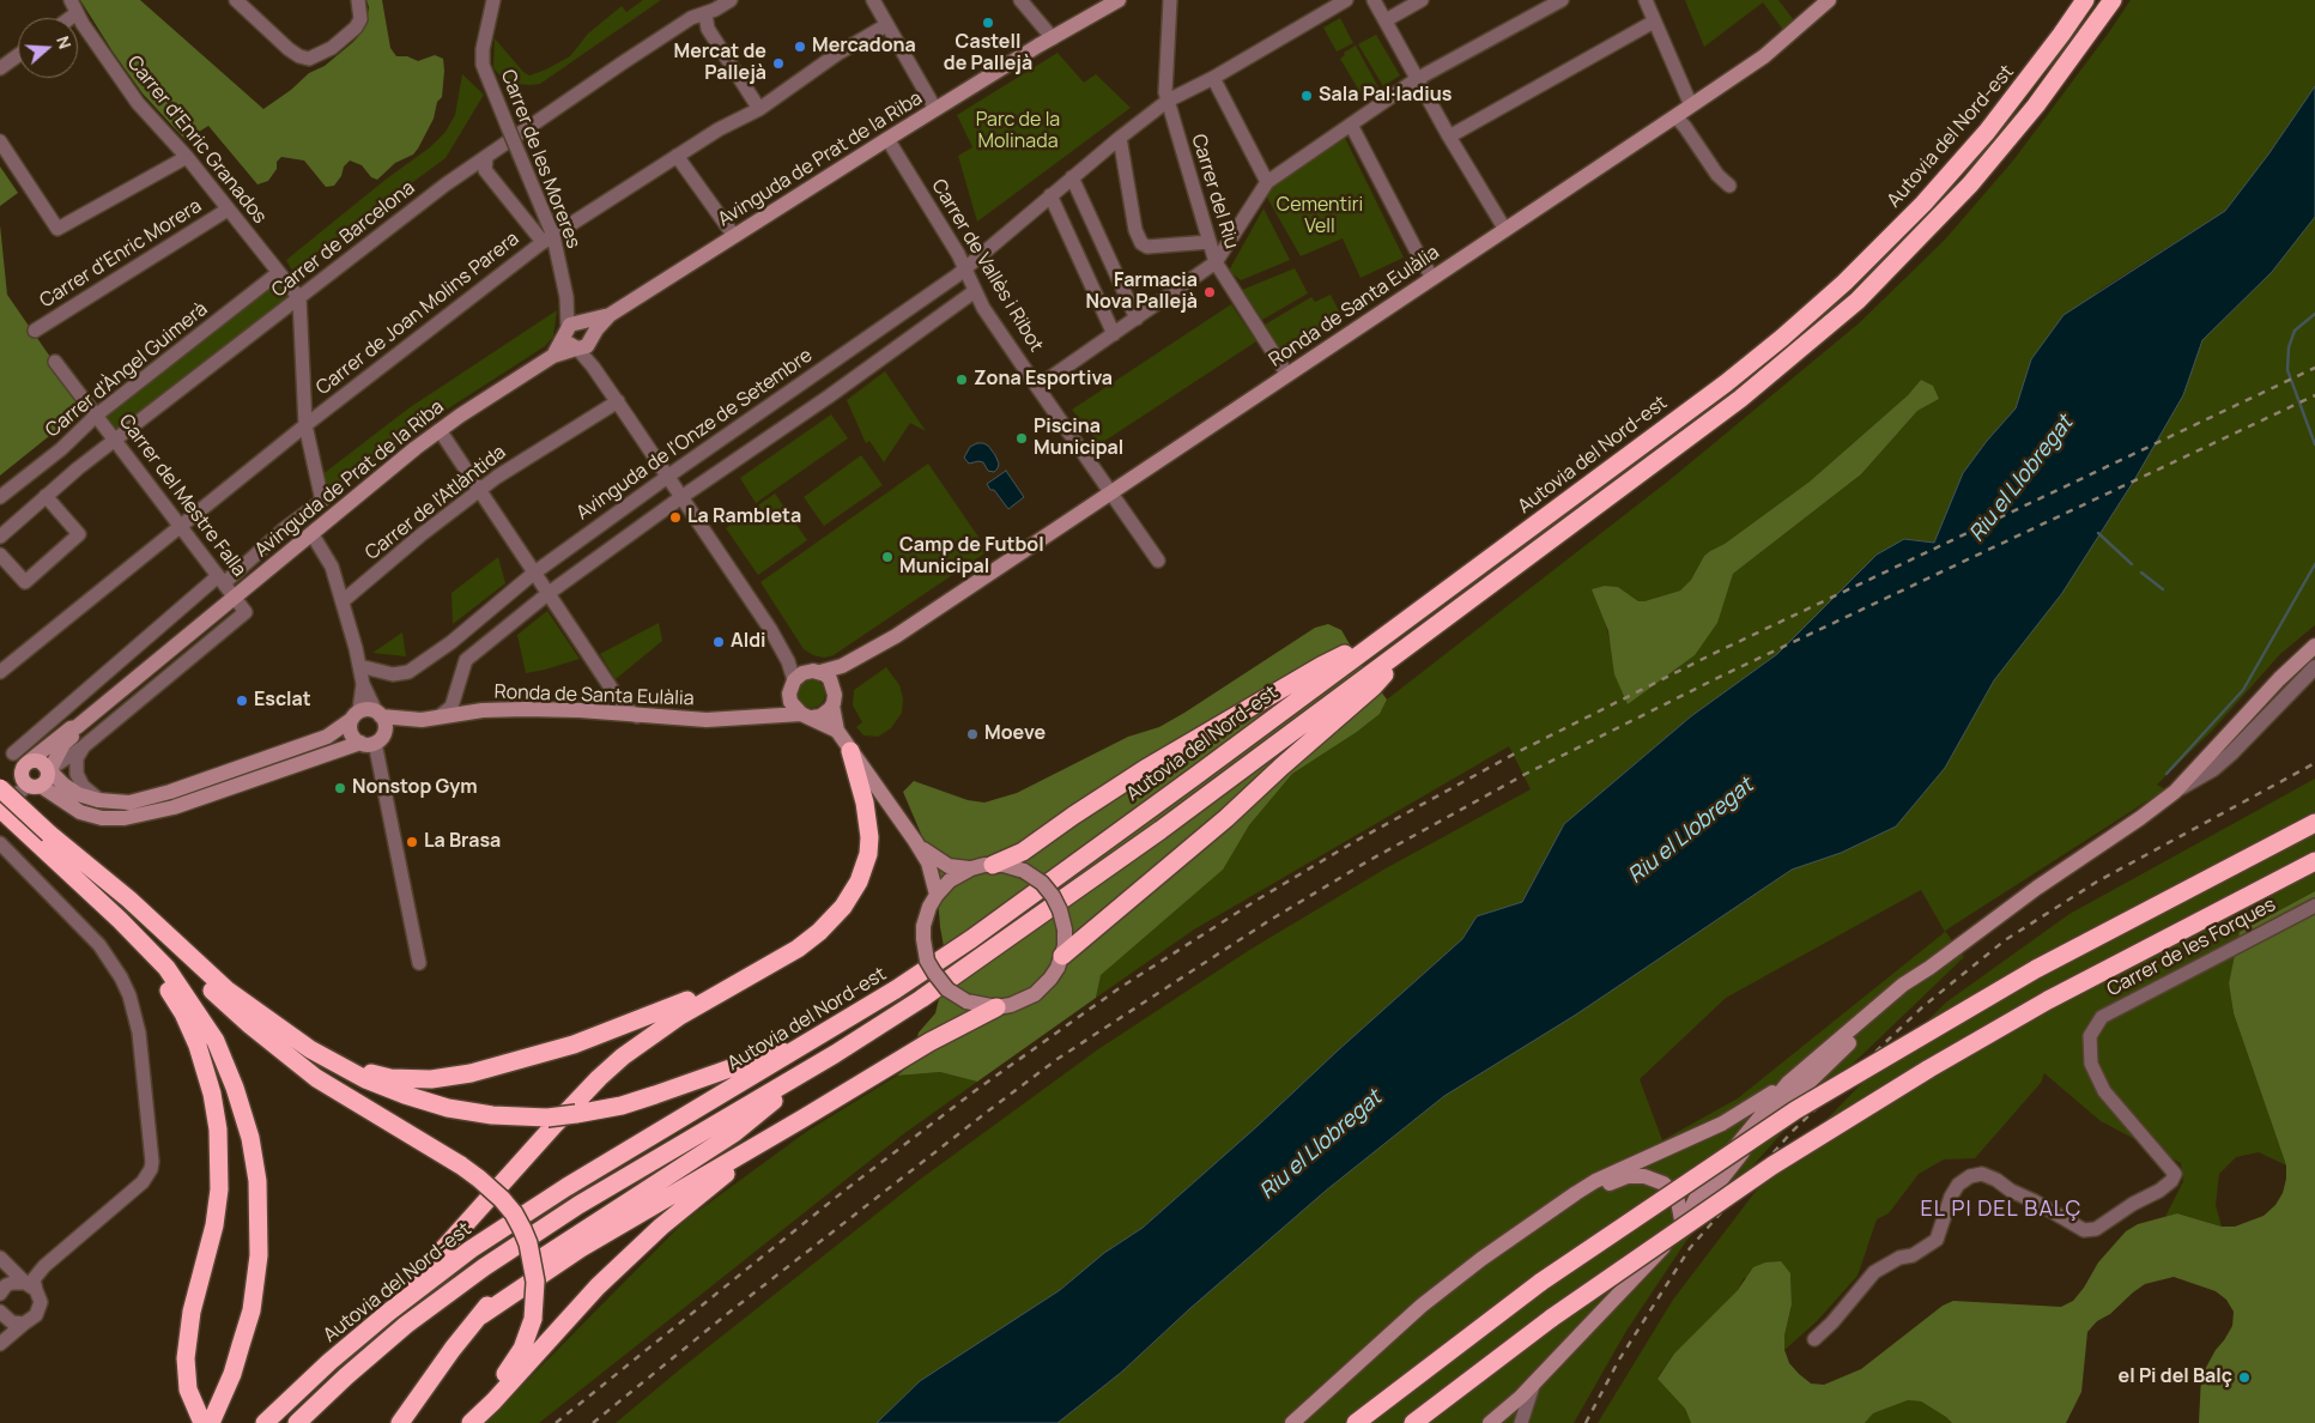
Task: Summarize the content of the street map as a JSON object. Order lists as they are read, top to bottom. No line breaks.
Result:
{"streets":{"highway":["Autovia del Nord-est"],"main road":["Avinguda de Prat de la Riba","Ronda de Santa Eulàlia"],"street":["Carrer d'Enric Granados","Carrer de les Moreres","Carrer del Riu","Carrer de Barcelona","Carrer d'Enric Morera","Carrer de Vallès i Ribot","Carrer de Joan Molins Parera","Carrer d'Àngel Guimerà","Avinguda de l'Onze de Setembre","Carrer del Mestre Falla","Carrer de l'Atlàntida","Carrer de les Forques"]},"crossings":[["Carrer d'Enric Granados","Carrer de Barcelona"],["Carrer d'Enric Granados","Carrer d'Enric Morera"],["Carrer d'Enric Granados","Carrer d'Àngel Guimerà"],["Carrer de les Moreres","Avinguda de Prat de la Riba"],["Carrer de les Moreres","Carrer de Joan Molins Parera"],["Carrer de les Moreres","Avinguda de l'Onze de Setembre"],["Carrer de les Moreres","Carrer de l'Atlàntida"],["Avinguda de Prat de la Riba","Carrer de Vallès i Ribot"],["Avinguda de Prat de la Riba","Carrer del Mestre Falla"],["Carrer del Riu","Ronda de Santa Eulàlia"],["Carrer del Riu","Avinguda de l'Onze de Setembre"],["Carrer de Barcelona","Carrer del Mestre Falla"],["Carrer de Vallès i Ribot","Ronda de Santa Eulàlia"],["Carrer de Vallès i Ribot","Avinguda de l'Onze de Setembre"],["Carrer de Joan Molins Parera","Carrer del Mestre Falla"],["Carrer d'Àngel Guimerà","Carrer del Mestre Falla"]],"districts":["EL PI DEL BALÇ"],"water":["Riu el Llobregat"],"parks":["Parc de la Molinada","Cementiri Vell"],"places":["Castell de Pallejà","Mercadona","Mercat de Pallejà","Sala Pal·ladius","Farmacia Nova Pallejà","Zona Esportiva","Piscina Municipal","La Rambleta","Camp de Futbol Municipal","Aldi","Esclat","Moeve","Nonstop Gym","La Brasa","el Pi del Balç"],"north":"right"}
